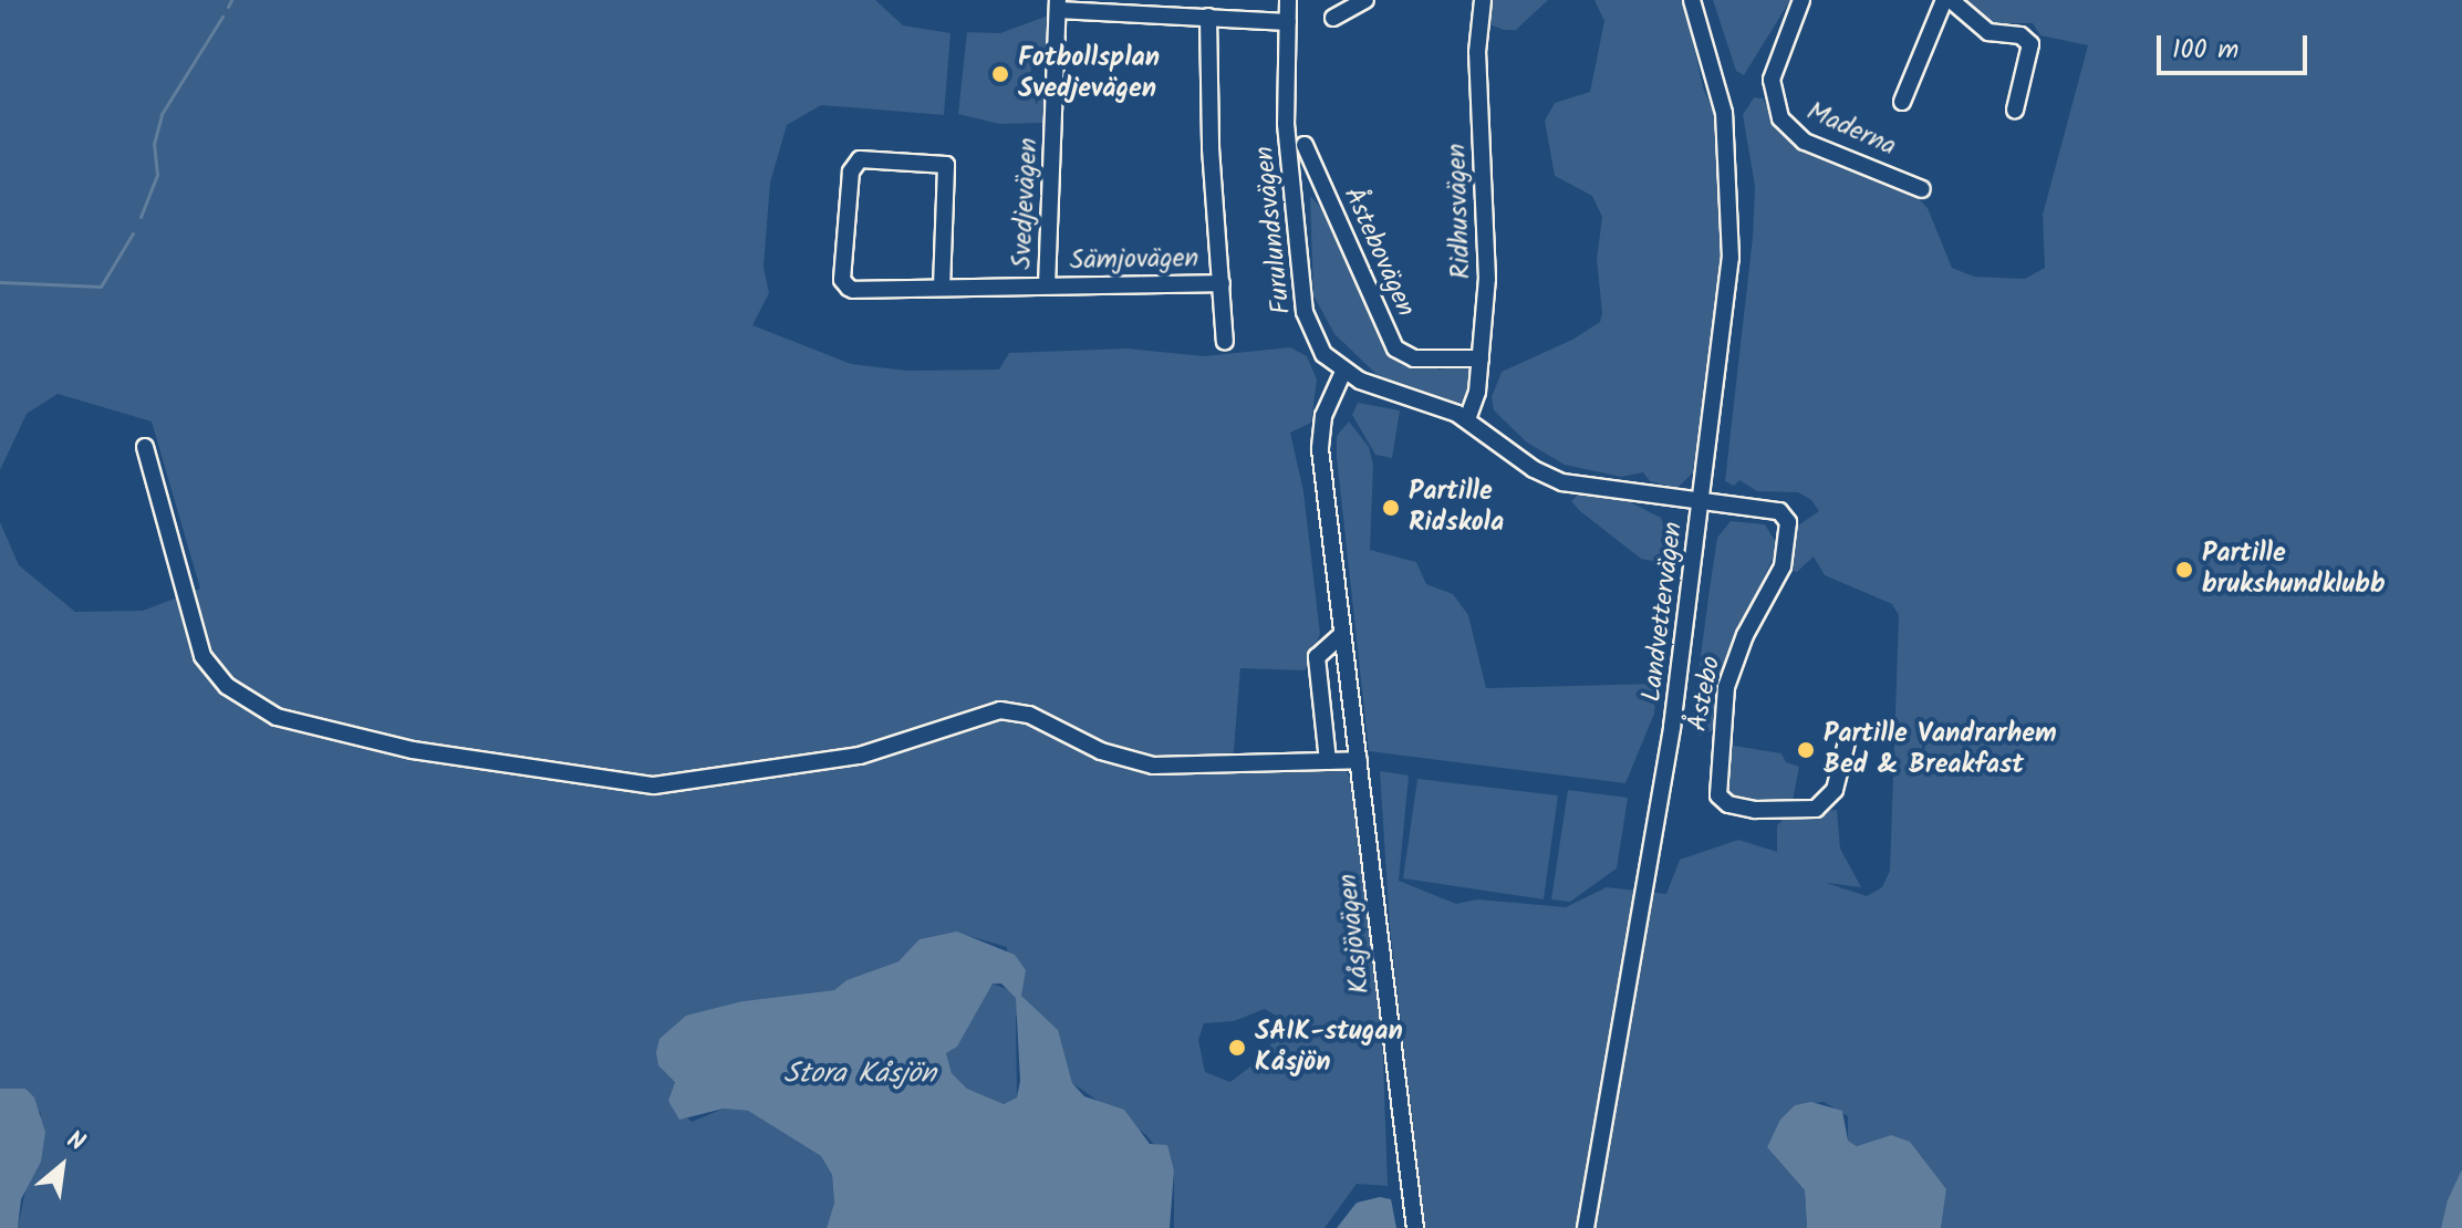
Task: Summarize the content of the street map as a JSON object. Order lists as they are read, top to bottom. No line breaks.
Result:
{"streets":{"street":["Maderna","Svedjevägen","Ridhusvägen","Furulundsvägen","Åstebovägen","Sämjovägen","Landvettervägen","Åstebo","Kåsjövägen"]},"crossings":[["Svedjevägen","Furulundsvägen"],["Svedjevägen","Sämjovägen"],["Ridhusvägen","Åstebovägen"],["Furulundsvägen","Kåsjövägen"],["Landvettervägen","Åstebo"]],"water":["Stora Kåsjön"],"places":["Fotbollsplan Svedjevägen","Partille Ridskola","Partille brukshundklubb","Partille Vandrarhem Bed & Breakfast","SAIK-stugan Kåsjön"],"scale_bar":"100 m","north":"top right"}
